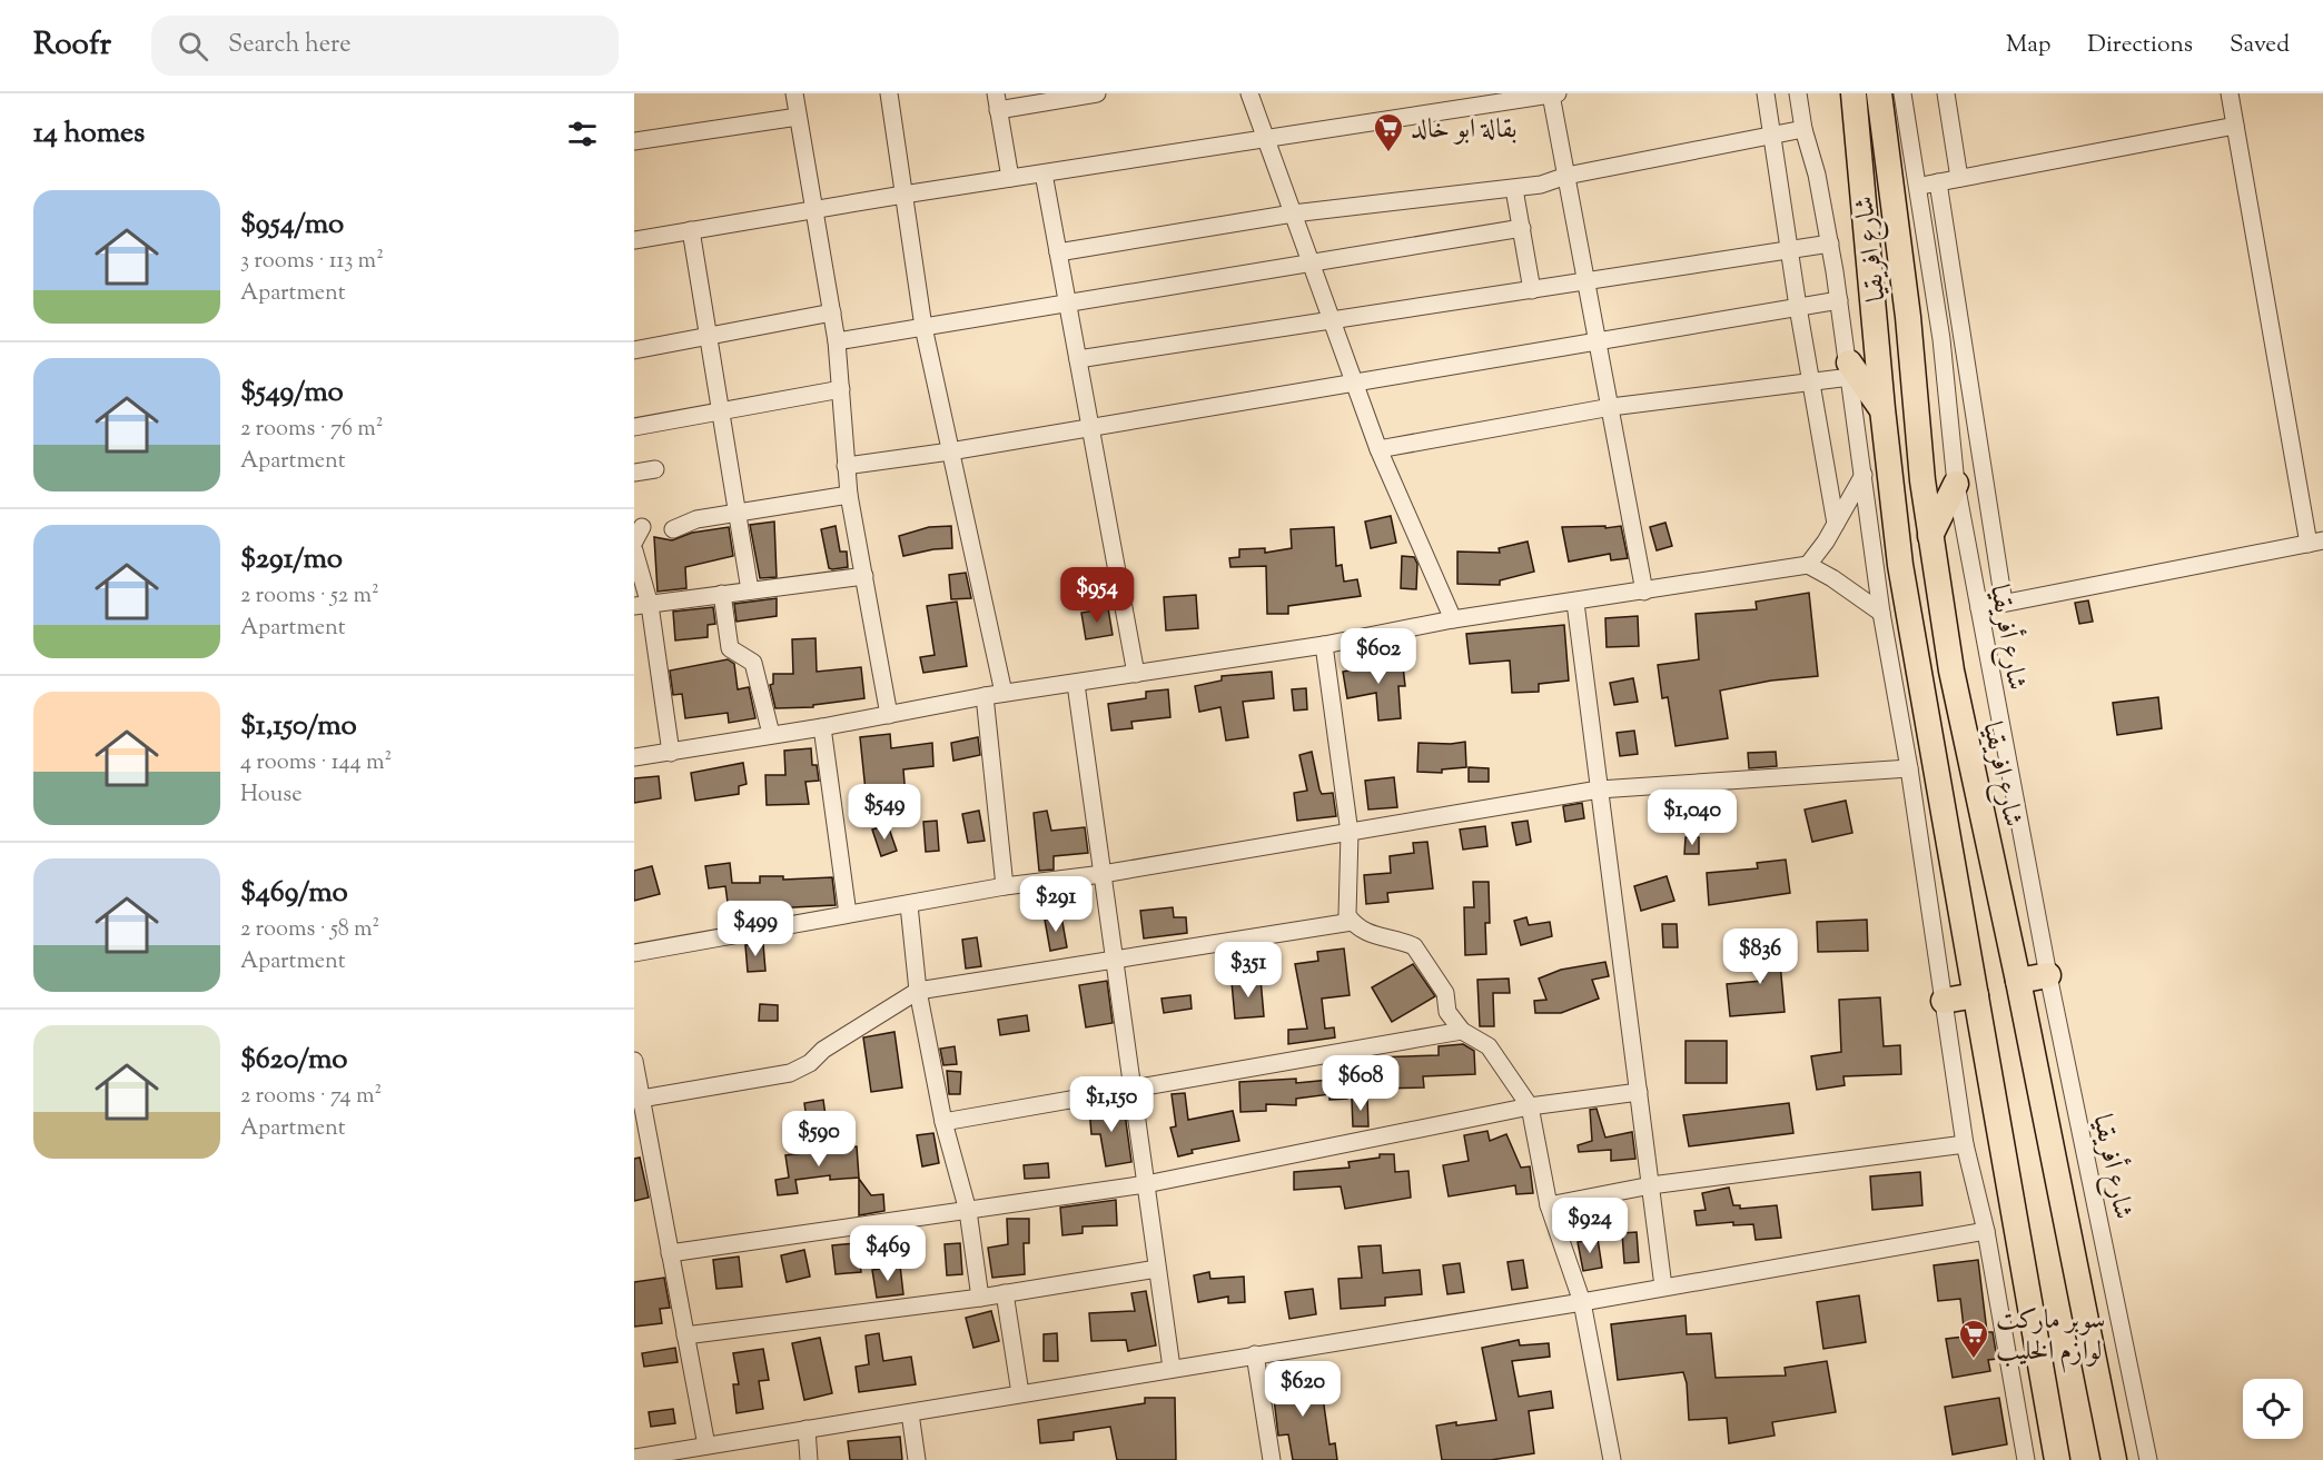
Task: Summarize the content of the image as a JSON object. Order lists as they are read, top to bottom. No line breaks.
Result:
{"streets":{"highway":["شارع افريقيا"],"street":["شارع أفريقيا"]},"places":{"supermarket":["بقالة ابو خالد","سوبر ماركت لوازم الخليب"]},"page":{"header":"Roofr","search":"Search here","nav":["Map","Directions","Saved"],"heading":"14 homes","list":[{"name":"$954/mo","note":"3 rooms · 113 m² · Apartment"},{"name":"$549/mo","note":"2 rooms · 76 m² · Apartment"},{"name":"$291/mo","note":"2 rooms · 52 m² · Apartment"},{"name":"$1,150/mo","note":"4 rooms · 144 m² · House"},{"name":"$469/mo","note":"2 rooms · 58 m² · Apartment"},{"name":"$620/mo","note":"2 rooms · 74 m² · Apartment"}],"price":["$954","$602","$549","$1,040","$291","$499","$836","$351","$608","$1,150","$590","$924","$469","$620"]}}
